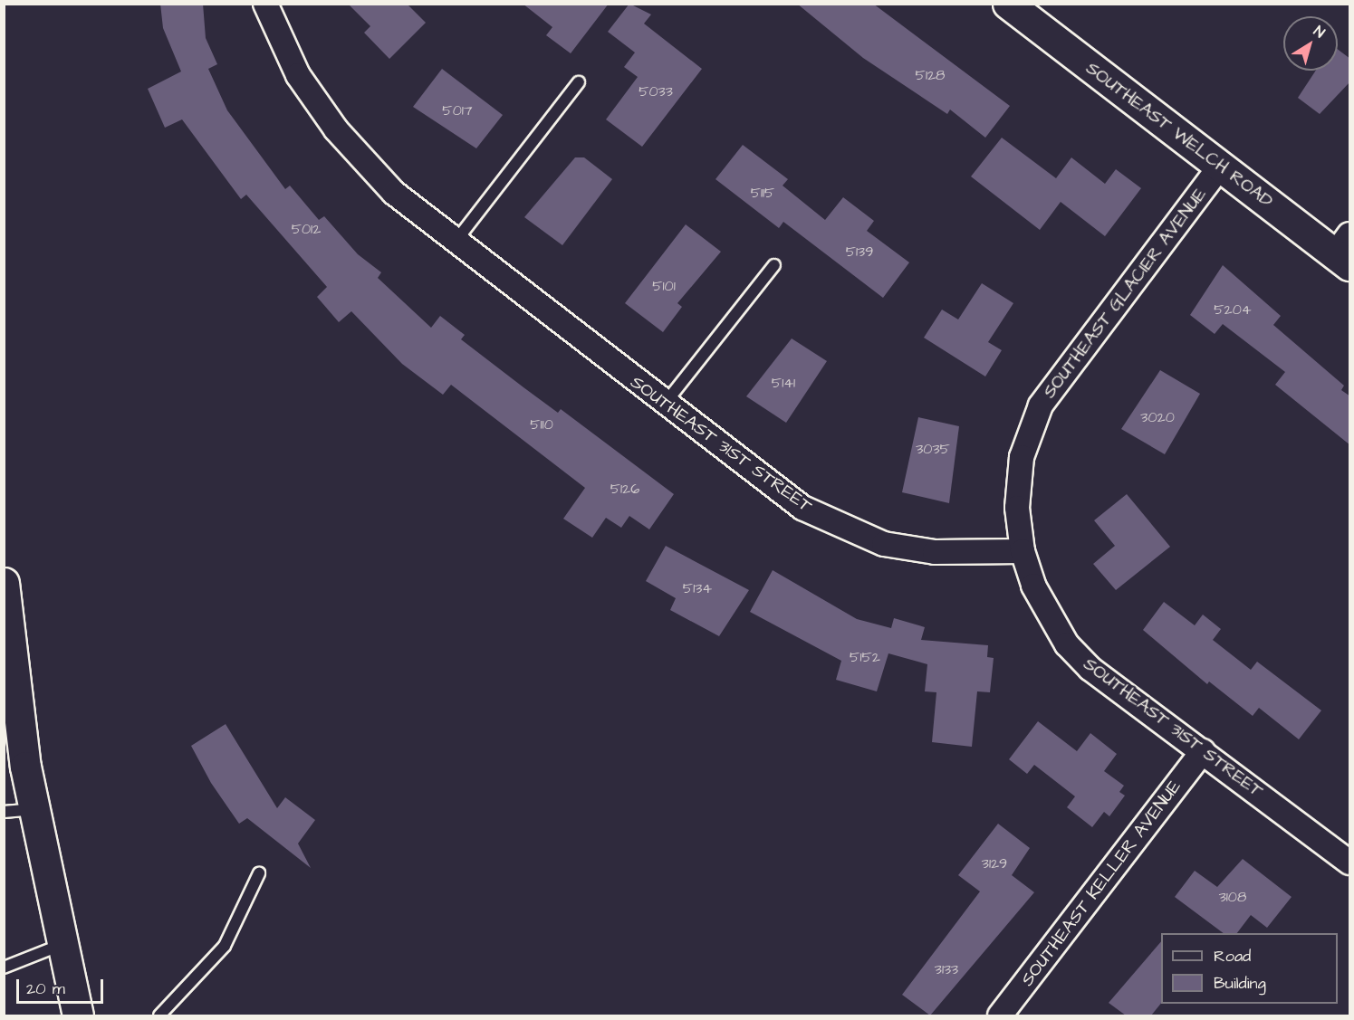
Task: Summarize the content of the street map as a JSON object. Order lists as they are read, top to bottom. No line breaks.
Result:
{"streets":{"main road":["SOUTHEAST WELCH ROAD"],"street":["SOUTHEAST GLACIER AVENUE","SOUTHEAST 31ST STREET","SOUTHEAST KELLER AVENUE"]},"crossings":[["SOUTHEAST WELCH ROAD","SOUTHEAST GLACIER AVENUE"],["SOUTHEAST GLACIER AVENUE","SOUTHEAST 31ST STREET"],["SOUTHEAST 31ST STREET","SOUTHEAST KELLER AVENUE"]],"house_numbers":["5128","5033","5017","5115","5012","5139","5101","5204","5141","3020","5110","3035","5126","5134","5152","3129","3108","3133"],"legend":["Road","Building"],"scale_bar":"20 m","north":"top right"}
